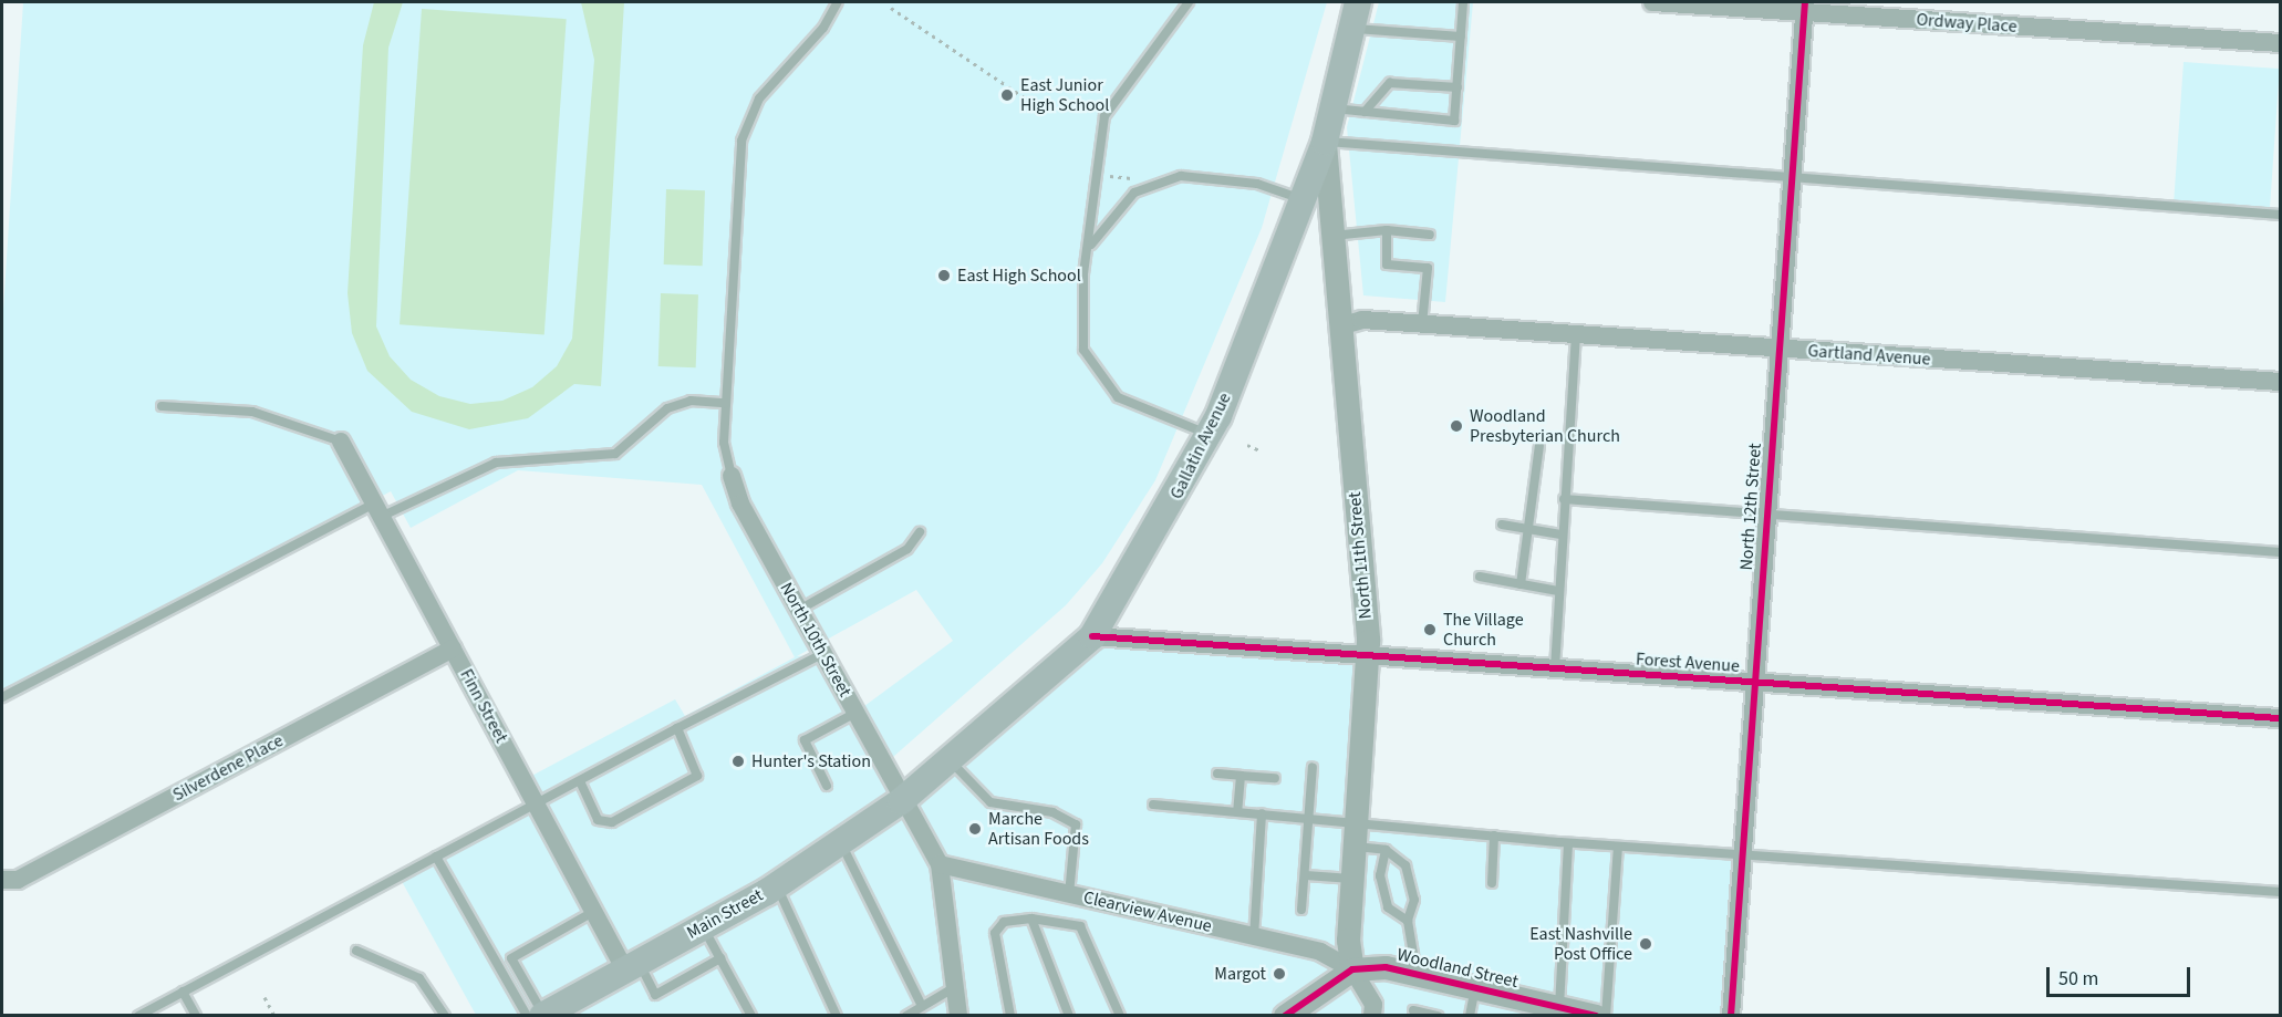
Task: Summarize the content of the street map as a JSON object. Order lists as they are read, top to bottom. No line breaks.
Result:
{"streets":{"main road":["Gallatin Avenue","Main Street"],"street":["Ordway Place","Gartland Avenue","North 12th Street","North 11th Street","North 10th Street","Forest Avenue","Finn Street","Silverdene Place","Clearview Avenue","Woodland Street"]},"crossings":[["Ordway Place","North 12th Street"],["Gartland Avenue","North 12th Street"],["Gartland Avenue","North 11th Street"],["Gallatin Avenue","North 11th Street"],["Gallatin Avenue","North 10th Street"],["Gallatin Avenue","Forest Avenue"],["Gallatin Avenue","Main Street"],["North 12th Street","Forest Avenue"],["North 11th Street","Forest Avenue"],["North 11th Street","Clearview Avenue"],["North 11th Street","Woodland Street"],["North 10th Street","Clearview Avenue"],["North 10th Street","Main Street"],["Finn Street","Silverdene Place"],["Finn Street","Main Street"],["Clearview Avenue","Woodland Street"]],"places":["East Junior High School","East High School","Woodland Presbyterian Church","The Village Church","Hunter's Station","Marche Artisan Foods","East Nashville Post Office","Margot"],"scale_bar":"50 m"}
